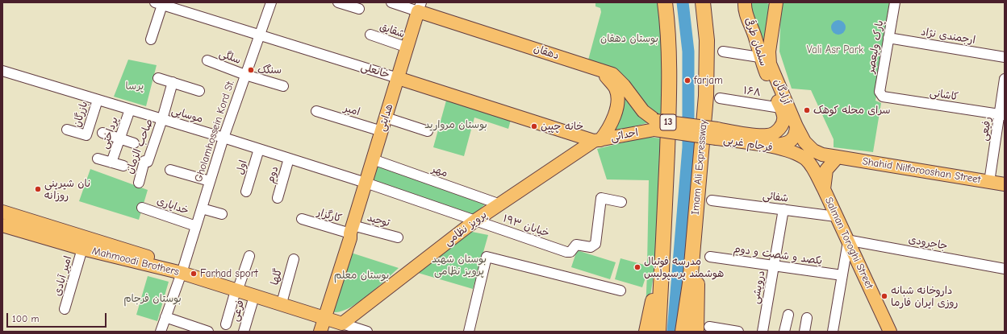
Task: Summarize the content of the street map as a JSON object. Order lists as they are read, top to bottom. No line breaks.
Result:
{"streets":{"highway":["13","Imam Ali Expressway"],"main road":["سلمان طرقی","دهقان","خانعلی","آزادگان","هدایتی","احداثی","فرجام غربی","Shahid Nilforooshan Street","پرویز نظامی","Salman Toroghi Street","Mahmoodi Brothers"],"street":["شقایق","ارجمندی نژاد","پارک ولیعصر","سلگی","۱۶۸","کاشانی","امیر","بازرگان","موسایی","رفیعی","Gholamhossein Kord St.","پرداختی","صاحب الزمان","اول","مهر","دوم","شفائی","خدایاری","کارگزار","توحید","خیابان ۱۹۳","جاجرودی","یکصد و شصت و دوم","امیر آبادی","گلها","درویشی","فرعی"]},"crossings":[["شقایق","هدایتی"],["ارجمندی نژاد","پارک ولیعصر"],["سلمان طرقی","۱۶۸"],["سلمان طرقی","فرجام غربی"],["پارک ولیعصر","کاشانی"],["دهقان","هدایتی"],["دهقان","احداثی"],["دهقان","فرجام غربی"],["سلگی","Gholamhossein Kord St."],["خانعلی","هدایتی"],["خانعلی","Gholamhossein Kord St."],["خانعلی","احداثی"],["خانعلی","پرویز نظامی"],["آزادگان","Shahid Nilforooshan Street"],["کاشانی","رفیعی"],["امیر","هدایتی"],["بازرگان","موسایی"],["موسایی","هدایتی"],["موسایی","Gholamhossein Kord St."],["موسایی","پرداختی"],["موسایی","صاحب الزمان"],["موسایی","اول"],["موسایی","دوم"],["موسایی","خیابان ۱۹۳"],["هدایتی","Gholamhossein Kord St."],["هدایتی","مهر"],["هدایتی","کارگزار"],["هدایتی","توحید"],["هدایتی","خیابان ۱۹۳"],["هدایتی","Mahmoodi Brothers"],["هدایتی","گلها"],["رفیعی","Shahid Nilforooshan Street"],["Gholamhossein Kord St.","خدایاری"],["Gholamhossein Kord St.","Mahmoodi Brothers"],["احداثی","فرجام غربی"],["احداثی","پرویز نظامی"],["فرجام غربی","Salman Toroghi Street"],["مهر","پرویز نظامی"],["شفائی","Salman Toroghi Street"],["شفائی","درویشی"],["کارگزار","توحید"],["خیابان ۱۹۳","پرویز نظامی"],["Salman Toroghi Street","جاجرودی"],["یکصد و شصت و دوم","درویشی"],["Mahmoodi Brothers","امیر آبادی"]],"parks":["بوستان دهقان","Vali Asr Park","پرسا","بوستان مروارید","بوستان شهید پرویز نظامی","بوستان معلم","بوستان فرجام"],"places":["سنگک","farjam","سرای محله کوهک","خانه چپین","نان شیرینی روزانه","مدرسه فوتبال هوشمند پرسپولیس","Farhad sport","داروخانه شبانه روزی ایران فارما"],"scale_bar":"100 m"}
